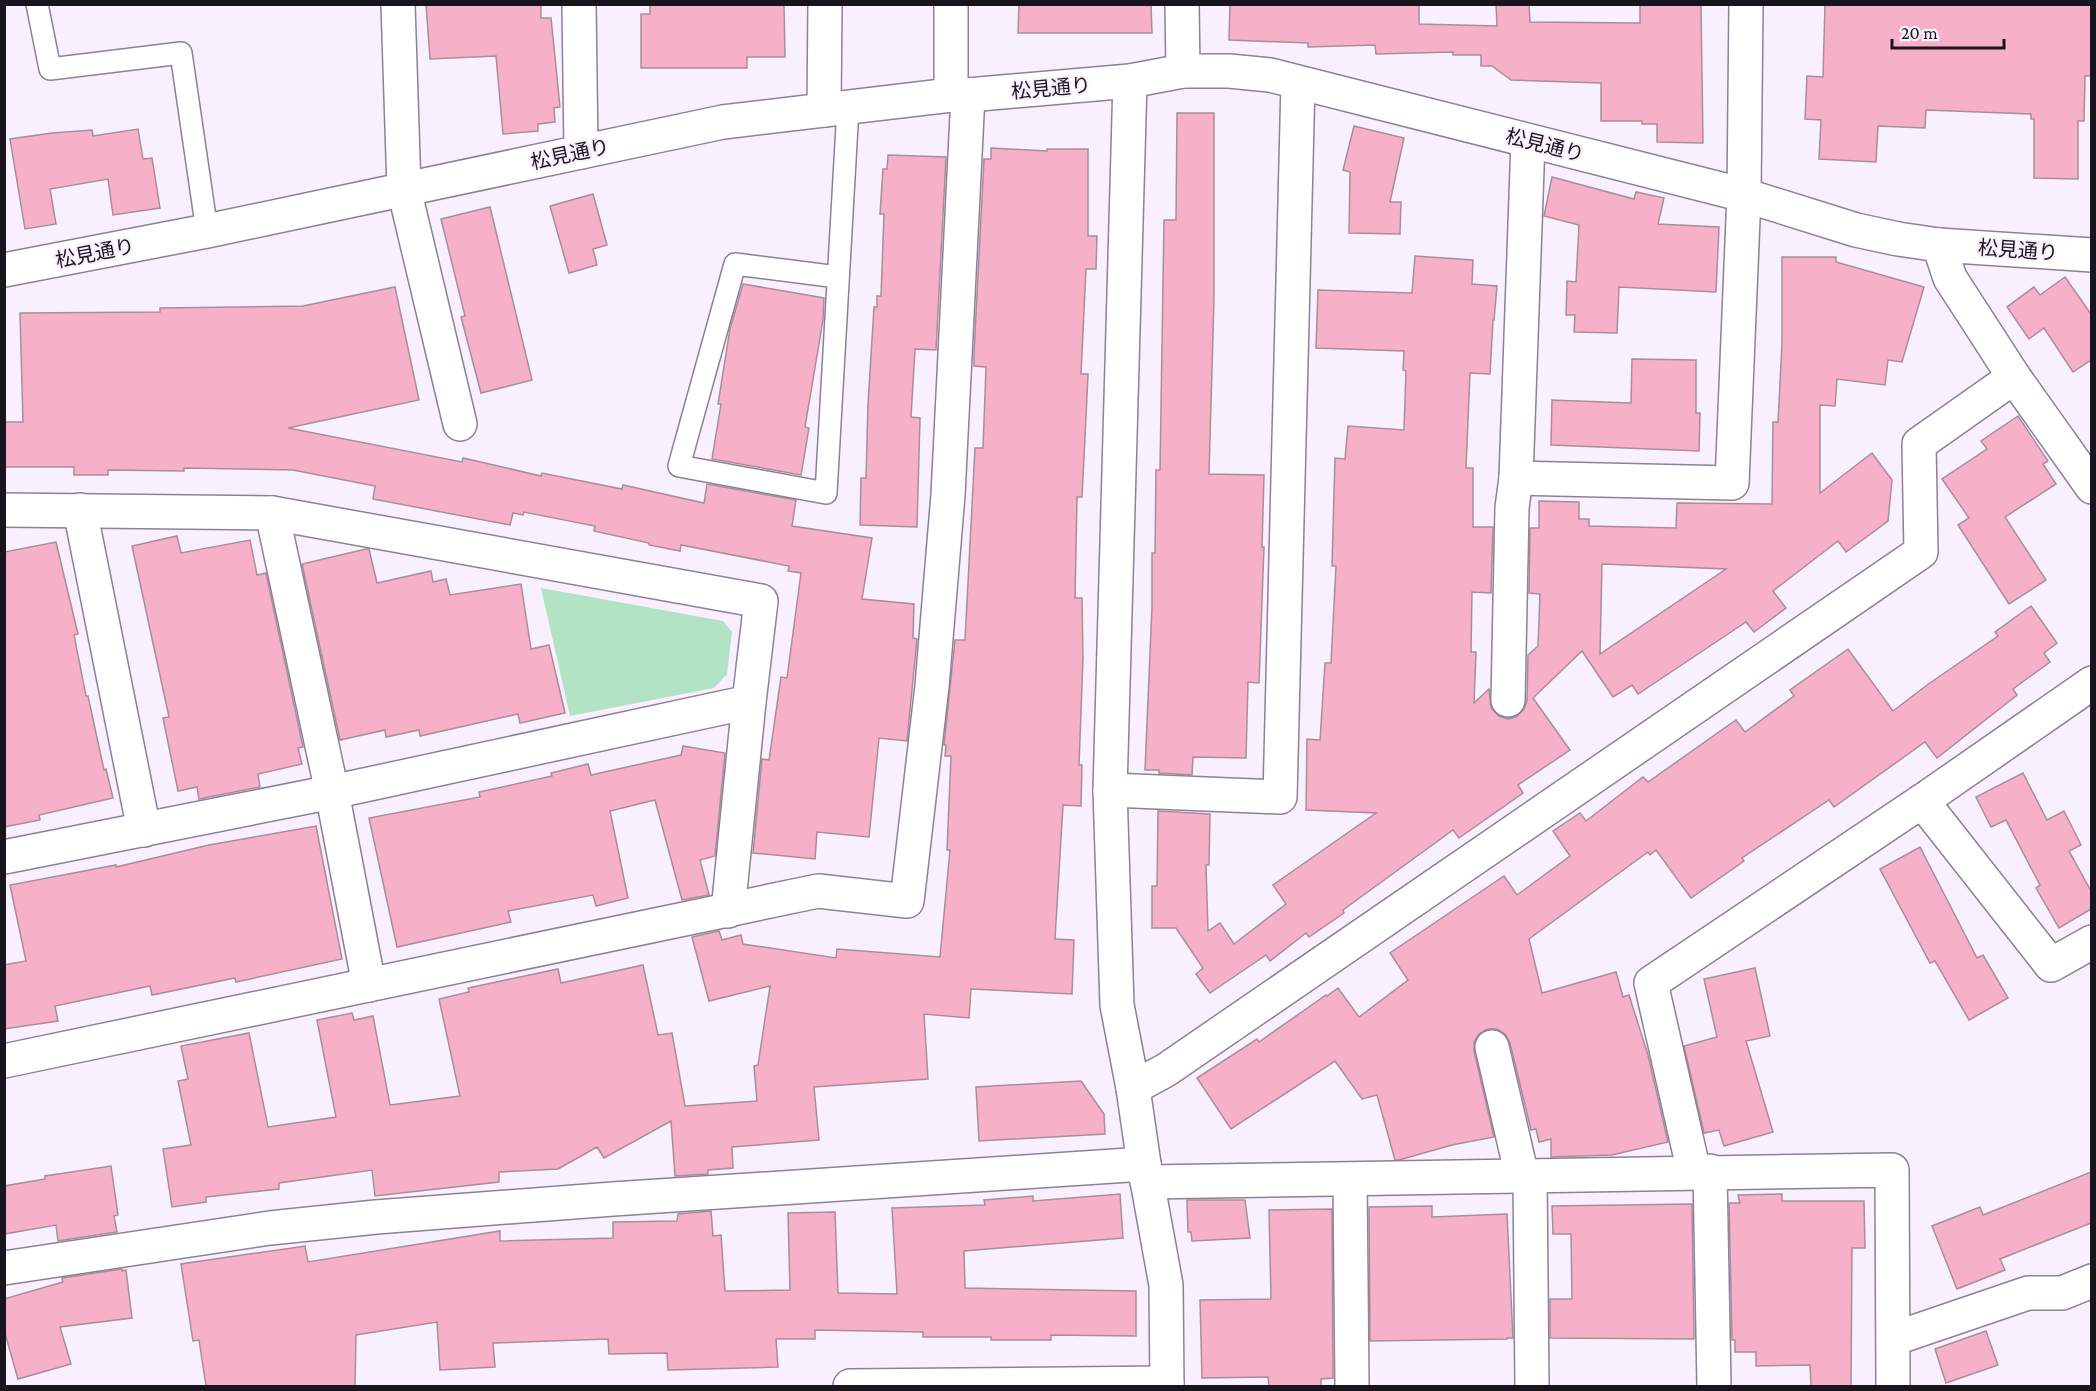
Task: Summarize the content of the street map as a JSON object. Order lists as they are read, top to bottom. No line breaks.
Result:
{"streets":{"street":["松見通り"]},"scale_bar":"20 m"}
